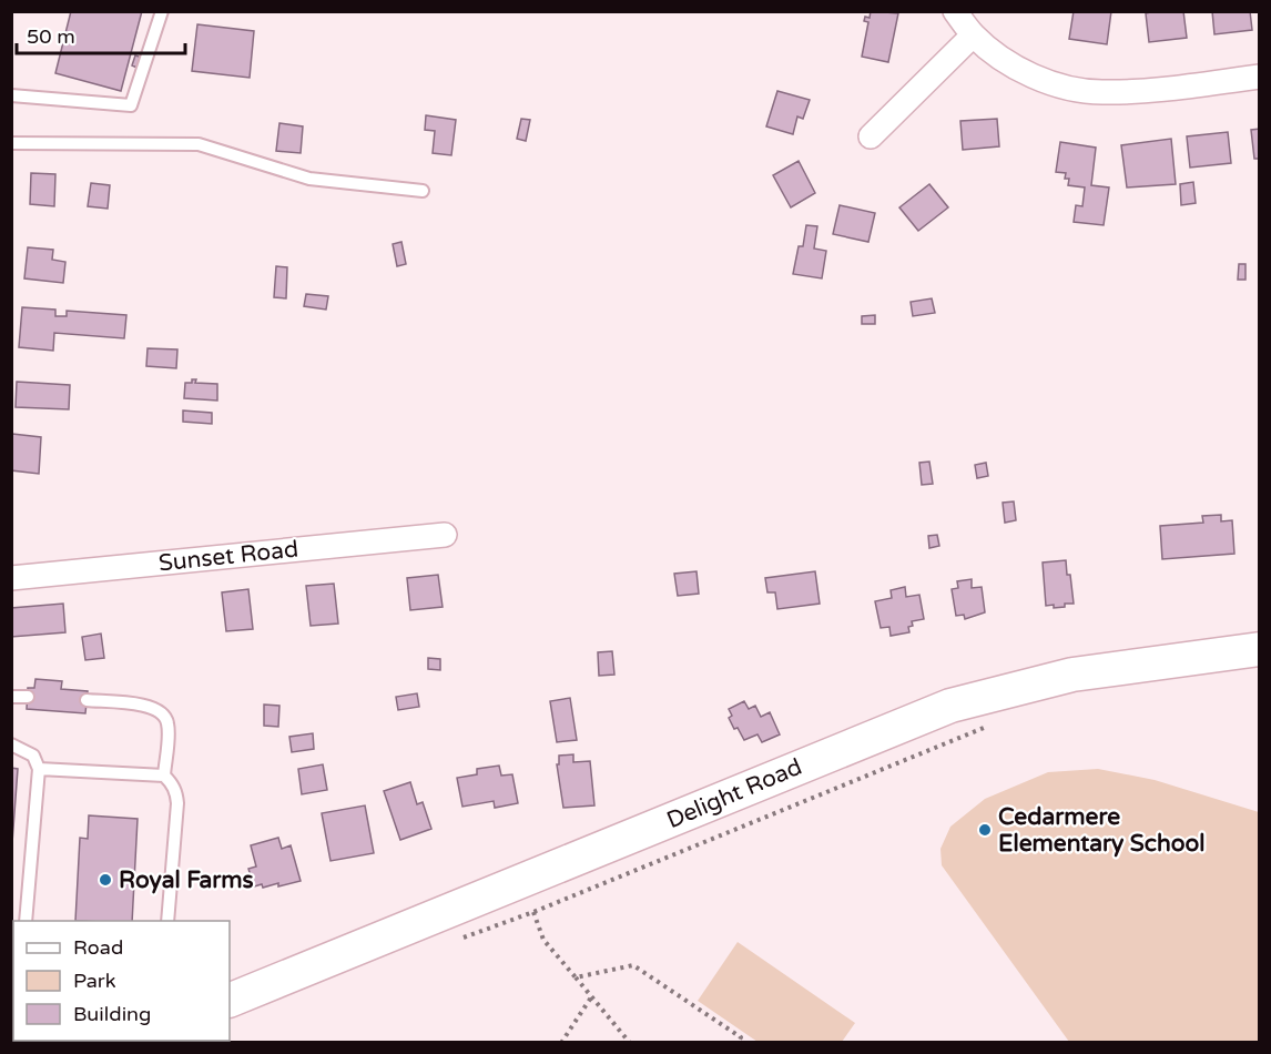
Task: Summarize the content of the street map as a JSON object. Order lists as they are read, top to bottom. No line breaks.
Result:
{"streets":{"street":["Sunset Road","Delight Road"]},"places":["Cedarmere Elementary School","Royal Farms"],"legend":["Road","Park","Building"],"scale_bar":"50 m"}
